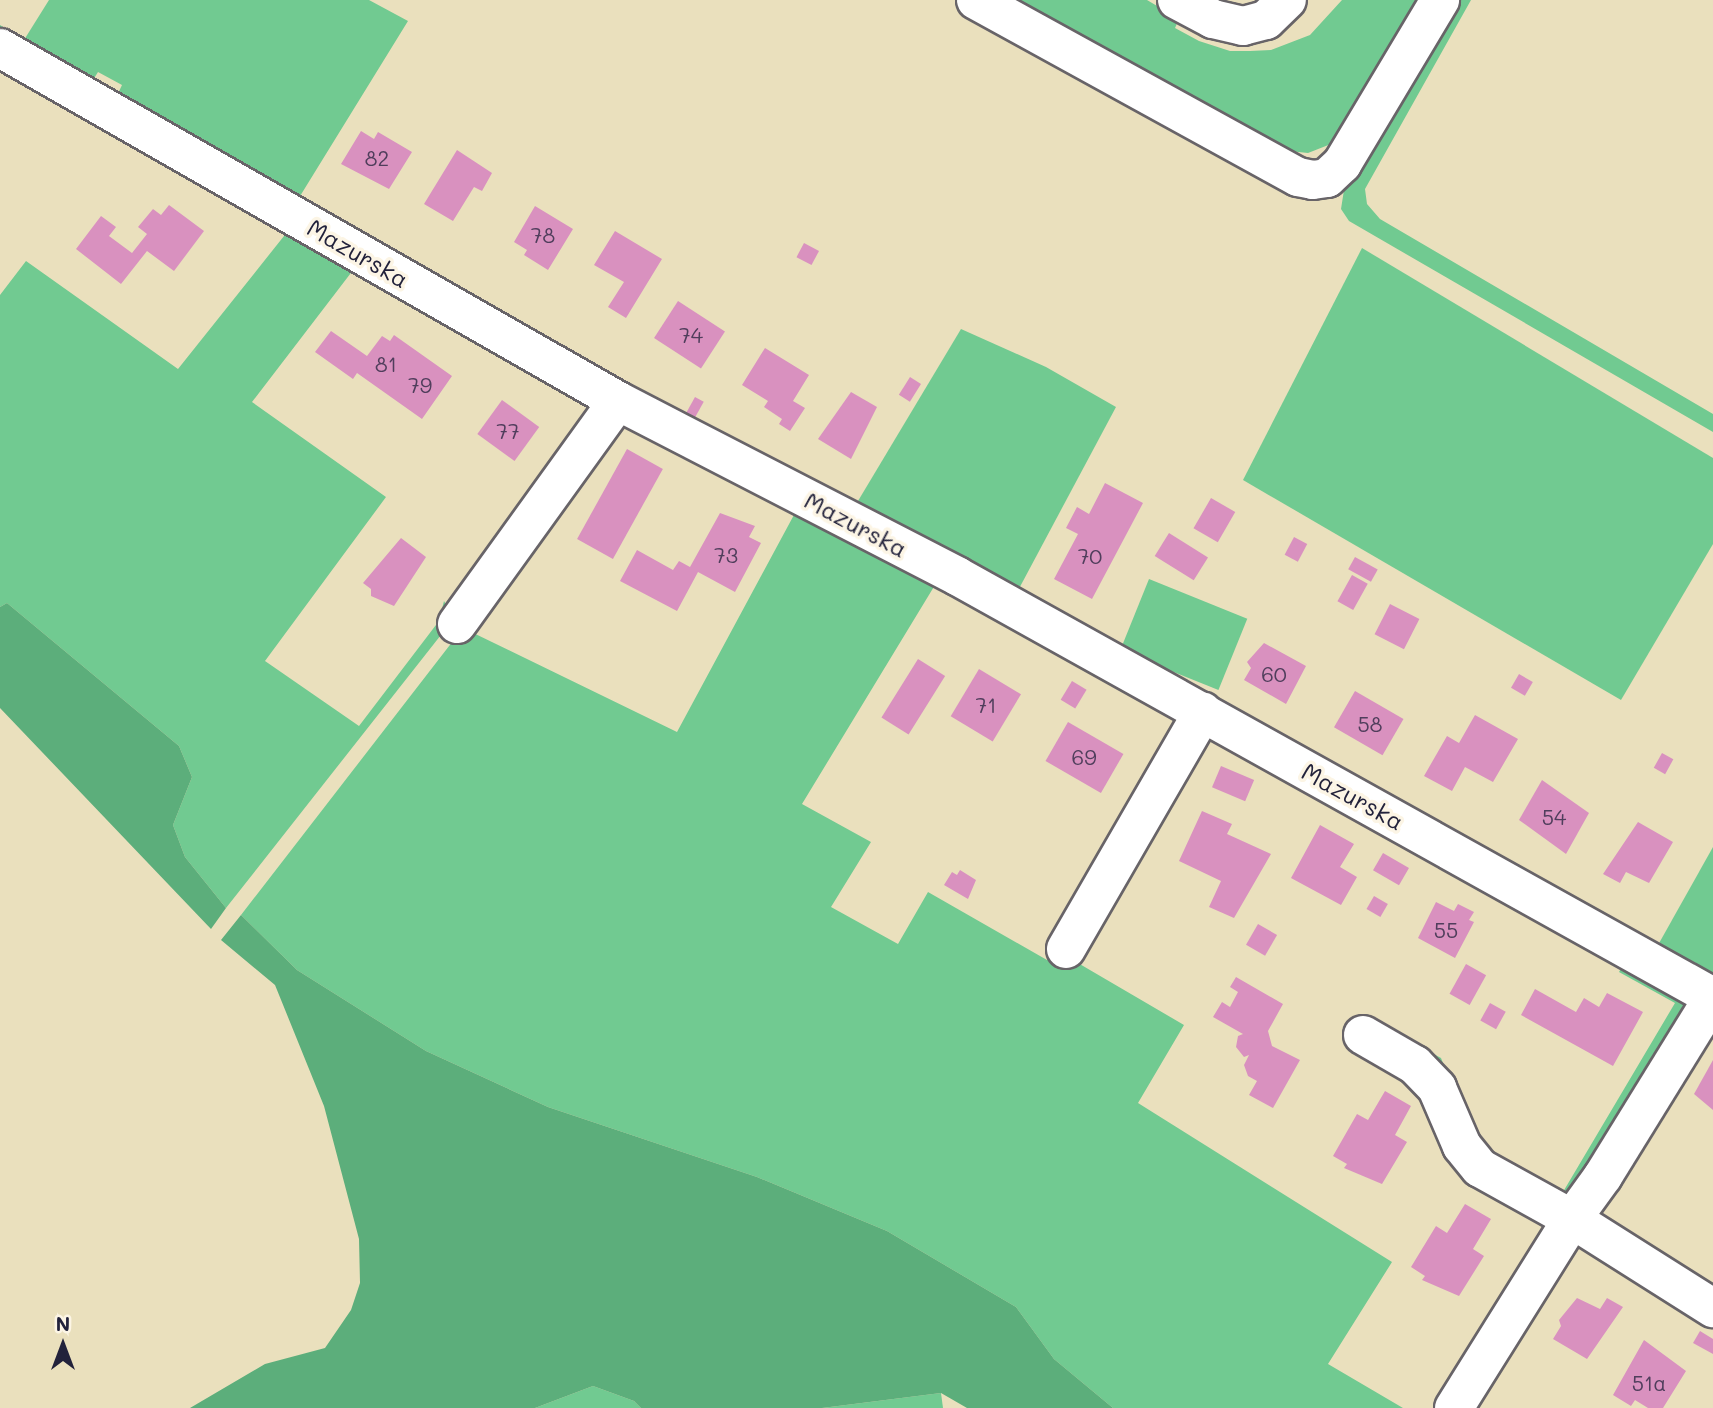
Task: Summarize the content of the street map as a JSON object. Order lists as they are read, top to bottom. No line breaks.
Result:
{"streets":{"street":["Mazurska"]},"house_numbers":["82","78","74","81","79","77","73","70","60","71","58","69","54","55","51a"],"north":"top"}
